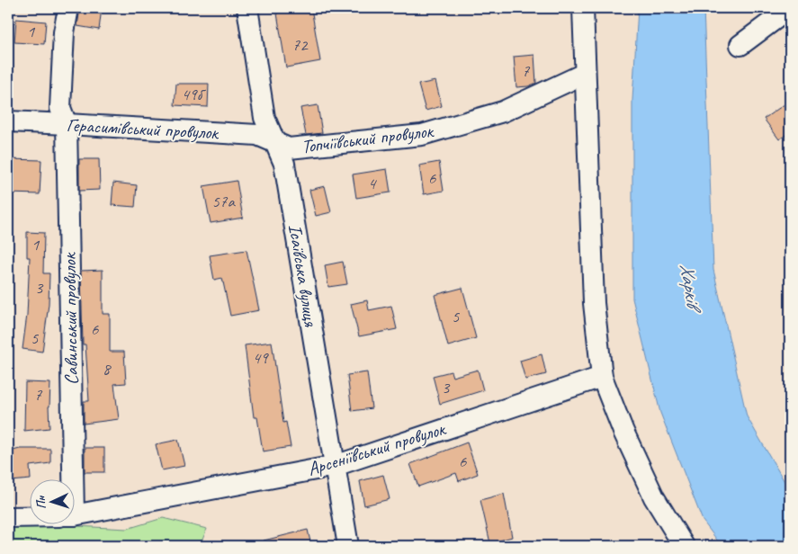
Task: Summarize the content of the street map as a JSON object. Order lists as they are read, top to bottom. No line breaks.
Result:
{"streets":{"street":["Герасимівський провулок","Топчіївський провулок","Ісаївська вулиця","Савинський провулок","Арсеніївський провулок"]},"crossings":[["Герасимівський провулок","Топчіївський провулок"],["Герасимівський провулок","Ісаївська вулиця"],["Герасимівський провулок","Савинський провулок"],["Топчіївський провулок","Ісаївська вулиця"],["Ісаївська вулиця","Арсеніївський провулок"]],"water":["Харків"],"house_numbers":["1","72","7","49б","6","4","57а","1","3","5","6","5","49","8","3","7","6"],"north":"left"}
